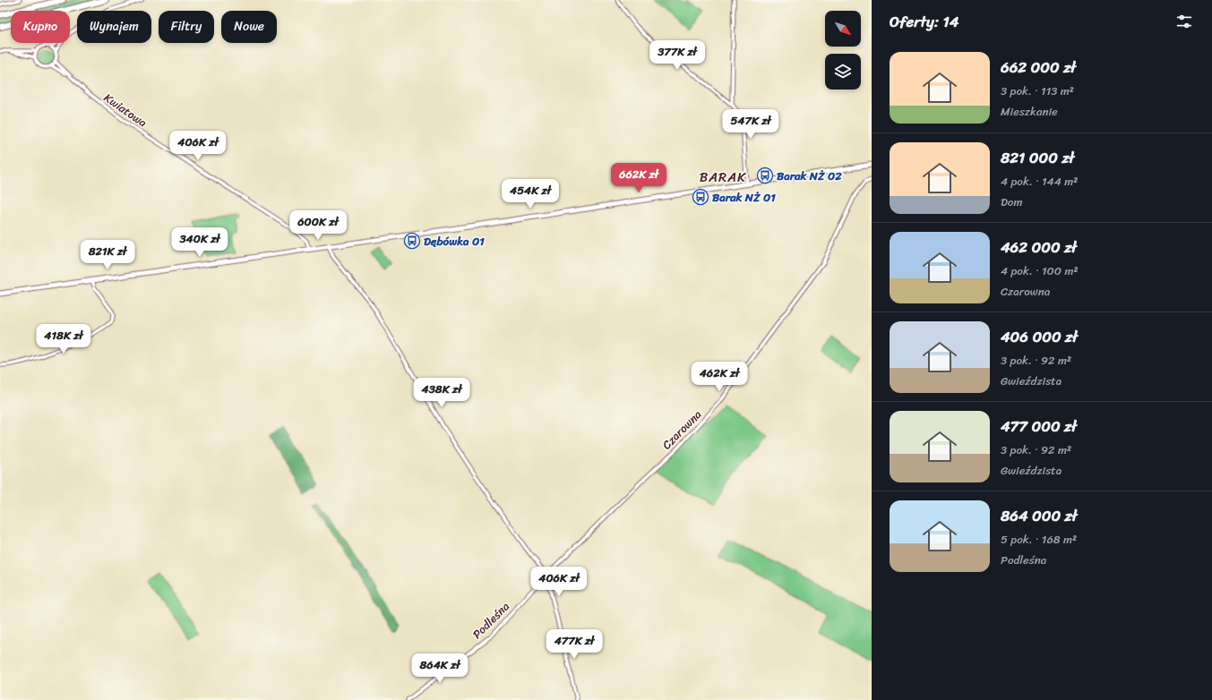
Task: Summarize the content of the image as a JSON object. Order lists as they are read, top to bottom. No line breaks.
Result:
{"streets":{"street":["Kwiatowa","Czarowna","Podleśna"]},"crossings":[["Czarowna","Podleśna"]],"districts":["BARAK"],"places":{"bus stop":["Barak NŻ 02","Barak NŻ 01","Dębówka 01"]},"north":"bottom right","page":{"heading":"Oferty: 14","chip":["Kupno","Wynajem","Filtry","Nowe"],"price":["377K zł","547K zł","406K zł","662K zł","454K zł","600K zł","340K zł","821K zł","418K zł","462K zł","438K zł","406K zł","477K zł","864K zł"],"list":[{"name":"662 000 zł","note":"3 pok. · 113 m² · Mieszkanie"},{"name":"821 000 zł","note":"4 pok. · 144 m² · Dom"},{"name":"462 000 zł","note":"4 pok. · 100 m² · Czarowna"},{"name":"406 000 zł","note":"3 pok. · 92 m² · Gwieździsta"},{"name":"477 000 zł","note":"3 pok. · 92 m² · Gwieździsta"},{"name":"864 000 zł","note":"5 pok. · 168 m² · Podleśna"}]}}
